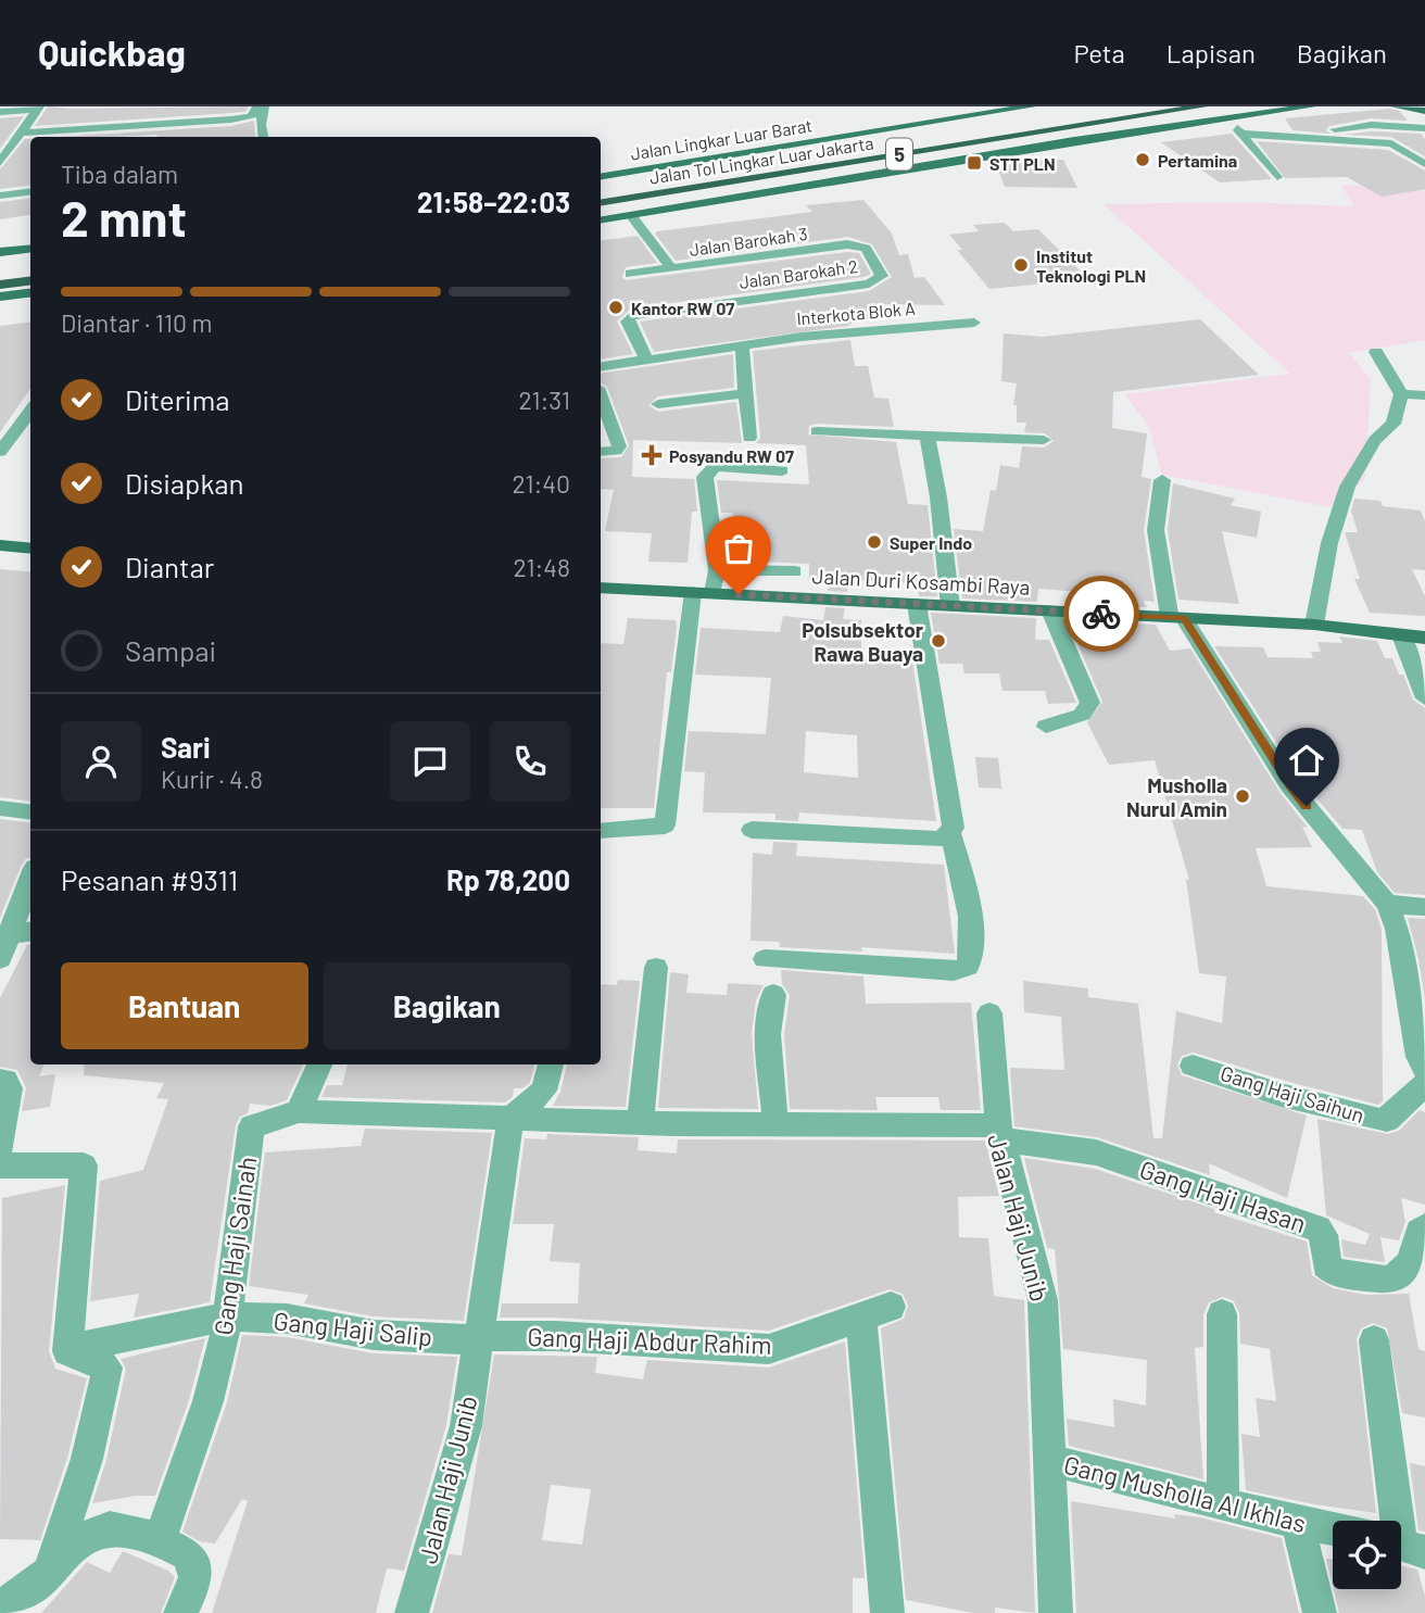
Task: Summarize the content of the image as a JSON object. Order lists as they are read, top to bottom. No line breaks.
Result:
{"streets":{"highway":["5","Jalan Tol Lingkar Luar Jakarta"],"main road":["Jalan Lingkar Luar Barat","Jalan Duri Kosambi Raya"],"street":["Jalan Barokah 3","Jalan Barokah 2","Interkota Blok A","Gang Haji Saihun","Gang Haji Hasan","Jalan Haji Junib","Gang Haji Sainah","Gang Haji Salip","Gang Haji Abdur Rahim","Gang Musholla Al Ikhlas"]},"crossings":[["Jalan Barokah 3","Jalan Barokah 2"],["Jalan Barokah 2","Interkota Blok A"],["Gang Haji Hasan","Jalan Haji Junib"],["Jalan Haji Junib","Gang Haji Sainah"],["Jalan Haji Junib","Gang Haji Salip"],["Jalan Haji Junib","Gang Haji Abdur Rahim"],["Jalan Haji Junib","Gang Musholla Al Ikhlas"],["Gang Haji Sainah","Gang Haji Salip"],["Gang Haji Salip","Gang Haji Abdur Rahim"]],"places":{"other":["Pertamina","Institut Teknologi PLN","Kantor RW 07","Super Indo","Polsubsektor Rawa Buaya","Musholla Nurul Amin"],"transit":["STT PLN"],"health":["Posyandu RW 07"]},"page":{"header":"Quickbag","nav":["Peta","Lapisan","Bagikan"],"heading":["2 mnt","Tiba dalam","21:58–22:03"],"panel":["Sari","Kurir · 4.8","Pesanan #9311","Rp 78,200"],"bar":"Diantar · 110 m","list":[["Diterima","21:31"],["Disiapkan","21:40"],["Diantar","21:48"],"Sampai"],"buttons":["Bantuan","Bagikan"]}}
